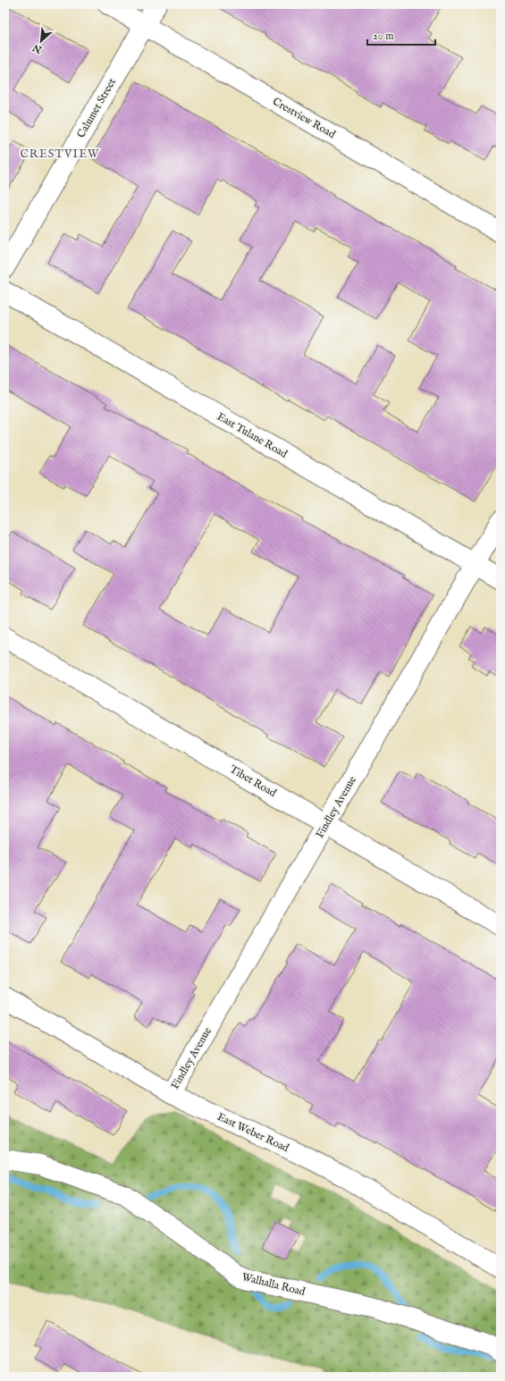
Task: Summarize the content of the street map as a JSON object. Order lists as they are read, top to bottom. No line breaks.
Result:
{"streets":{"street":["Calumet Street","Crestview Road","East Tulane Road","Tibet Road","Findley Avenue","East Weber Road","Walhalla Road"]},"crossings":[["Calumet Street","Crestview Road"],["East Tulane Road","Findley Avenue"],["Tibet Road","Findley Avenue"],["Findley Avenue","East Weber Road"]],"districts":["CRESTVIEW"],"scale_bar":"20 m","north":"bottom left"}
